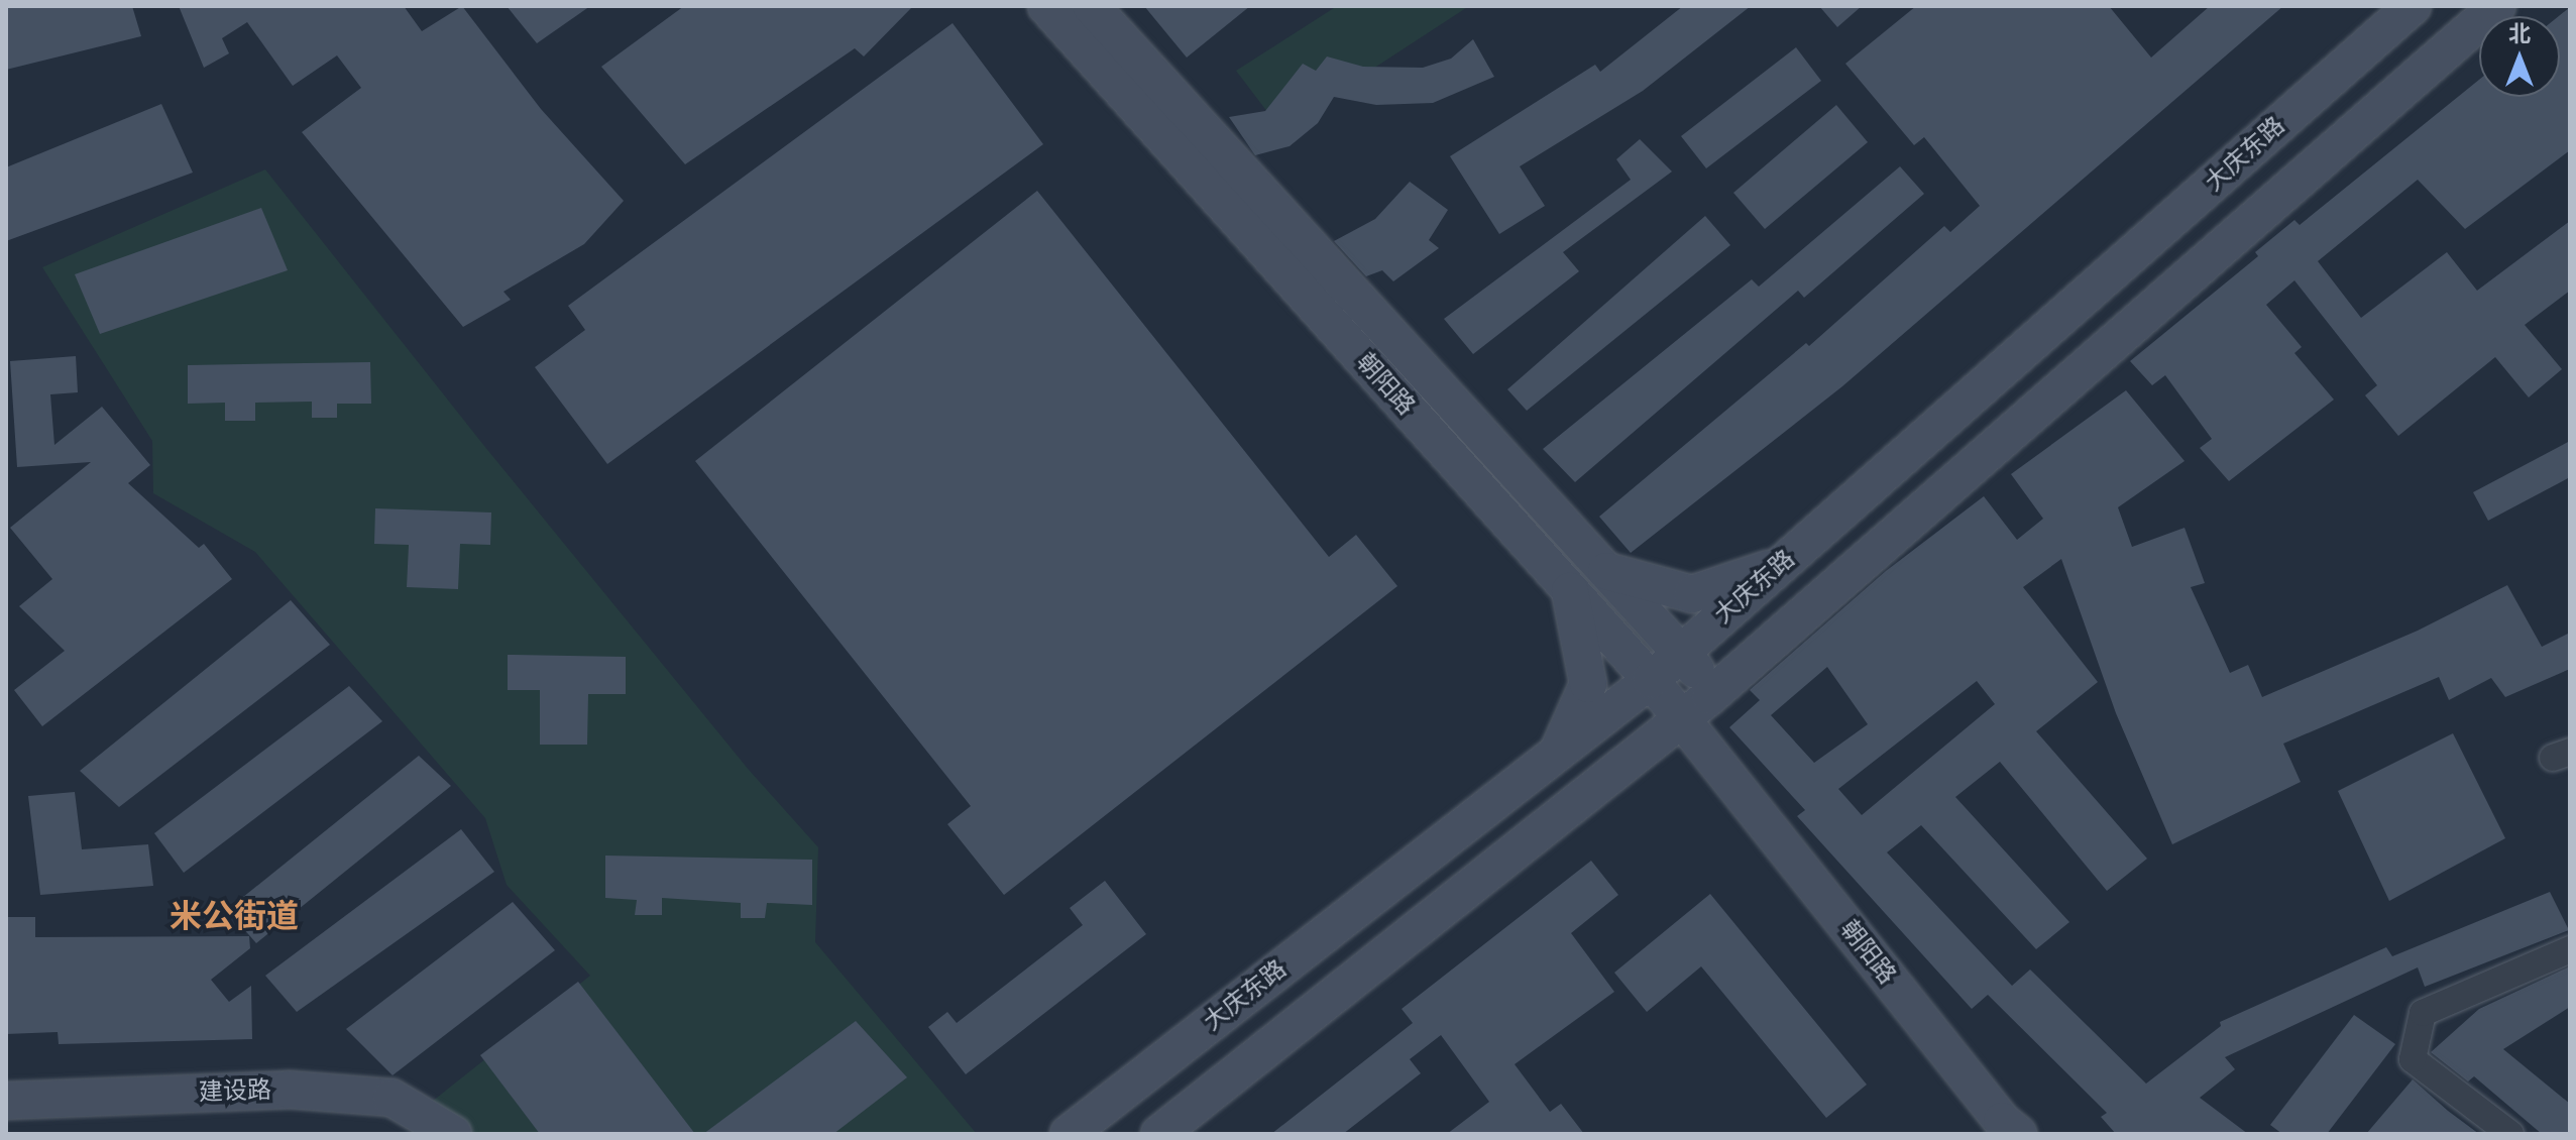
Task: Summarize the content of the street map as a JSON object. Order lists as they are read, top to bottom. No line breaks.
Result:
{"streets":{"main road":["大庆东路","朝阳路","建设路"]},"crossings":[["大庆东路","朝阳路"]],"districts":["米公街道"],"north":"top"}
